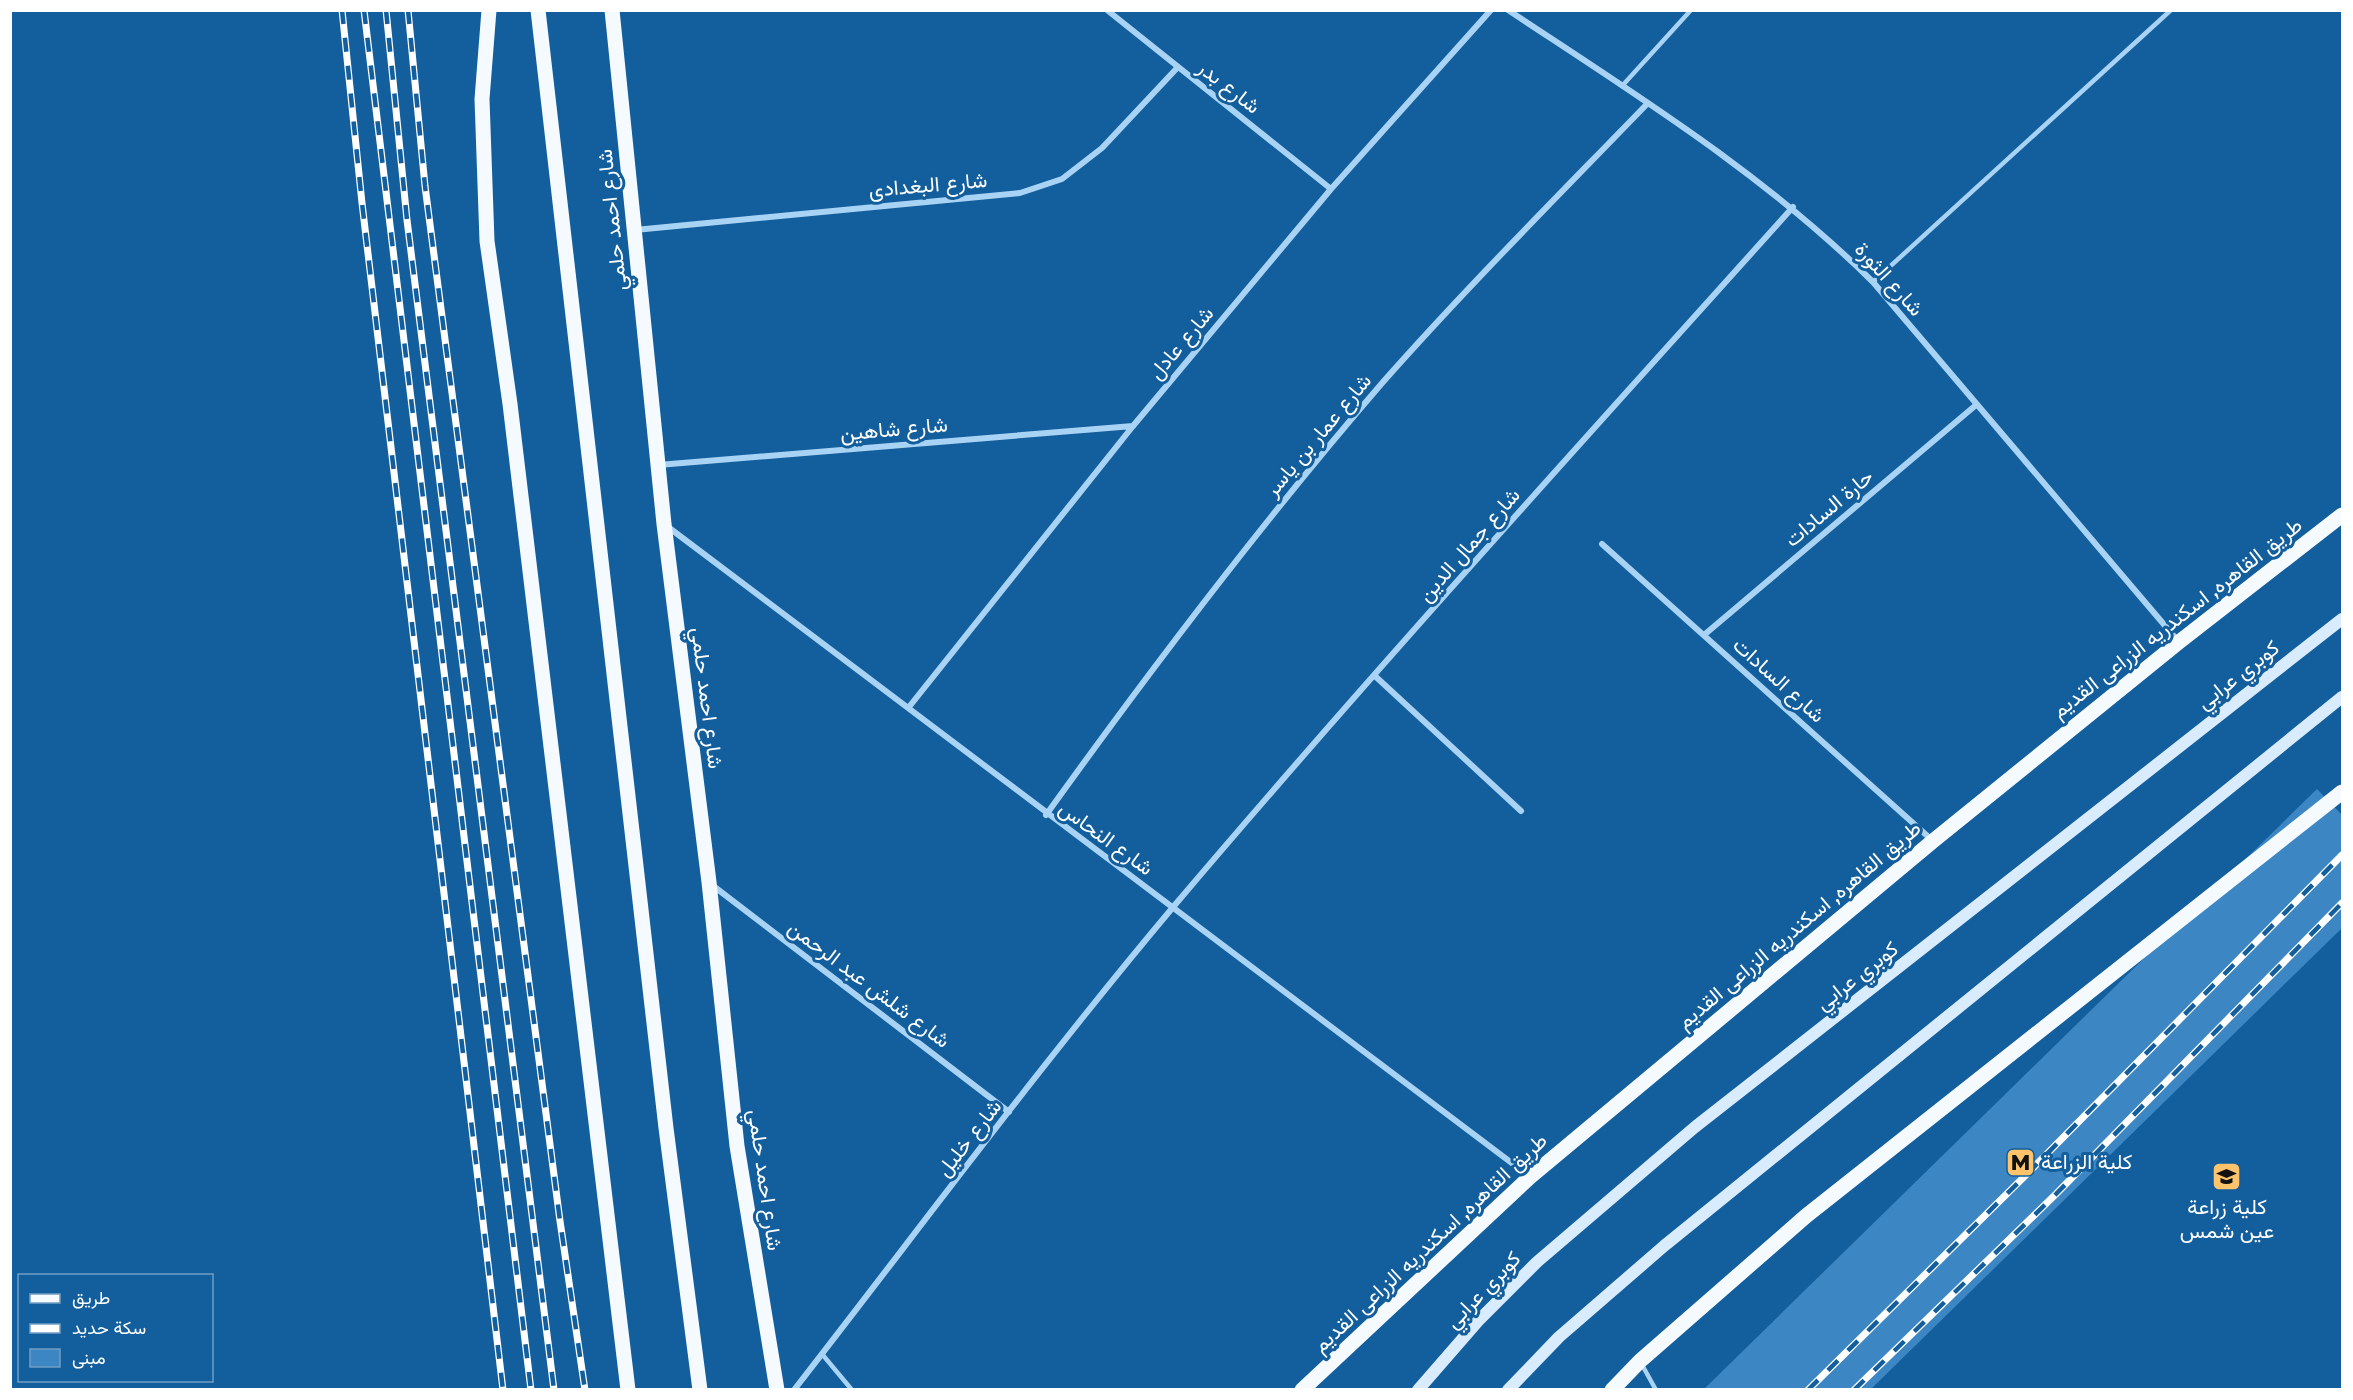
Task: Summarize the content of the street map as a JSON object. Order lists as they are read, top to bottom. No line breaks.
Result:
{"streets":{"main road":["شارع احمد حلمي","طريق القاهره, اسكندريه الزراعى القديم","كوبري عرابي"],"street":["شارع بدر","شارع البغدادى","شارع الثورة","شارع عادل","شارع شاهين","شارع عمار بن ياسر","حارة السادات","شارع جمال الدين","شارع السادات","شارع النحاس","شارع شلش عبد الرحمن","شارع خليل"]},"crossings":[["شارع بدر","شارع البغدادى"],["شارع بدر","شارع عادل"],["شارع البغدادى","شارع احمد حلمي"],["شارع احمد حلمي","شارع شاهين"],["شارع احمد حلمي","شارع النحاس"],["شارع احمد حلمي","شارع شلش عبد الرحمن"],["شارع الثورة","شارع عمار بن ياسر"],["شارع الثورة","حارة السادات"],["شارع الثورة","شارع جمال الدين"],["شارع الثورة","طريق القاهره, اسكندريه الزراعى القديم"],["شارع عادل","شارع شاهين"],["شارع عادل","شارع النحاس"],["شارع عمار بن ياسر","شارع النحاس"],["حارة السادات","شارع السادات"],["شارع جمال الدين","شارع النحاس"],["شارع جمال الدين","شارع خليل"],["طريق القاهره, اسكندريه الزراعى القديم","شارع السادات"],["طريق القاهره, اسكندريه الزراعى القديم","شارع النحاس"],["شارع النحاس","شارع خليل"],["شارع شلش عبد الرحمن","شارع خليل"]],"places":{"metro station":["كلية الزراعة"],"school or university":["كلية زراعة عين شمس"]},"legend":["طريق","سكة حديد","مبنى"]}
